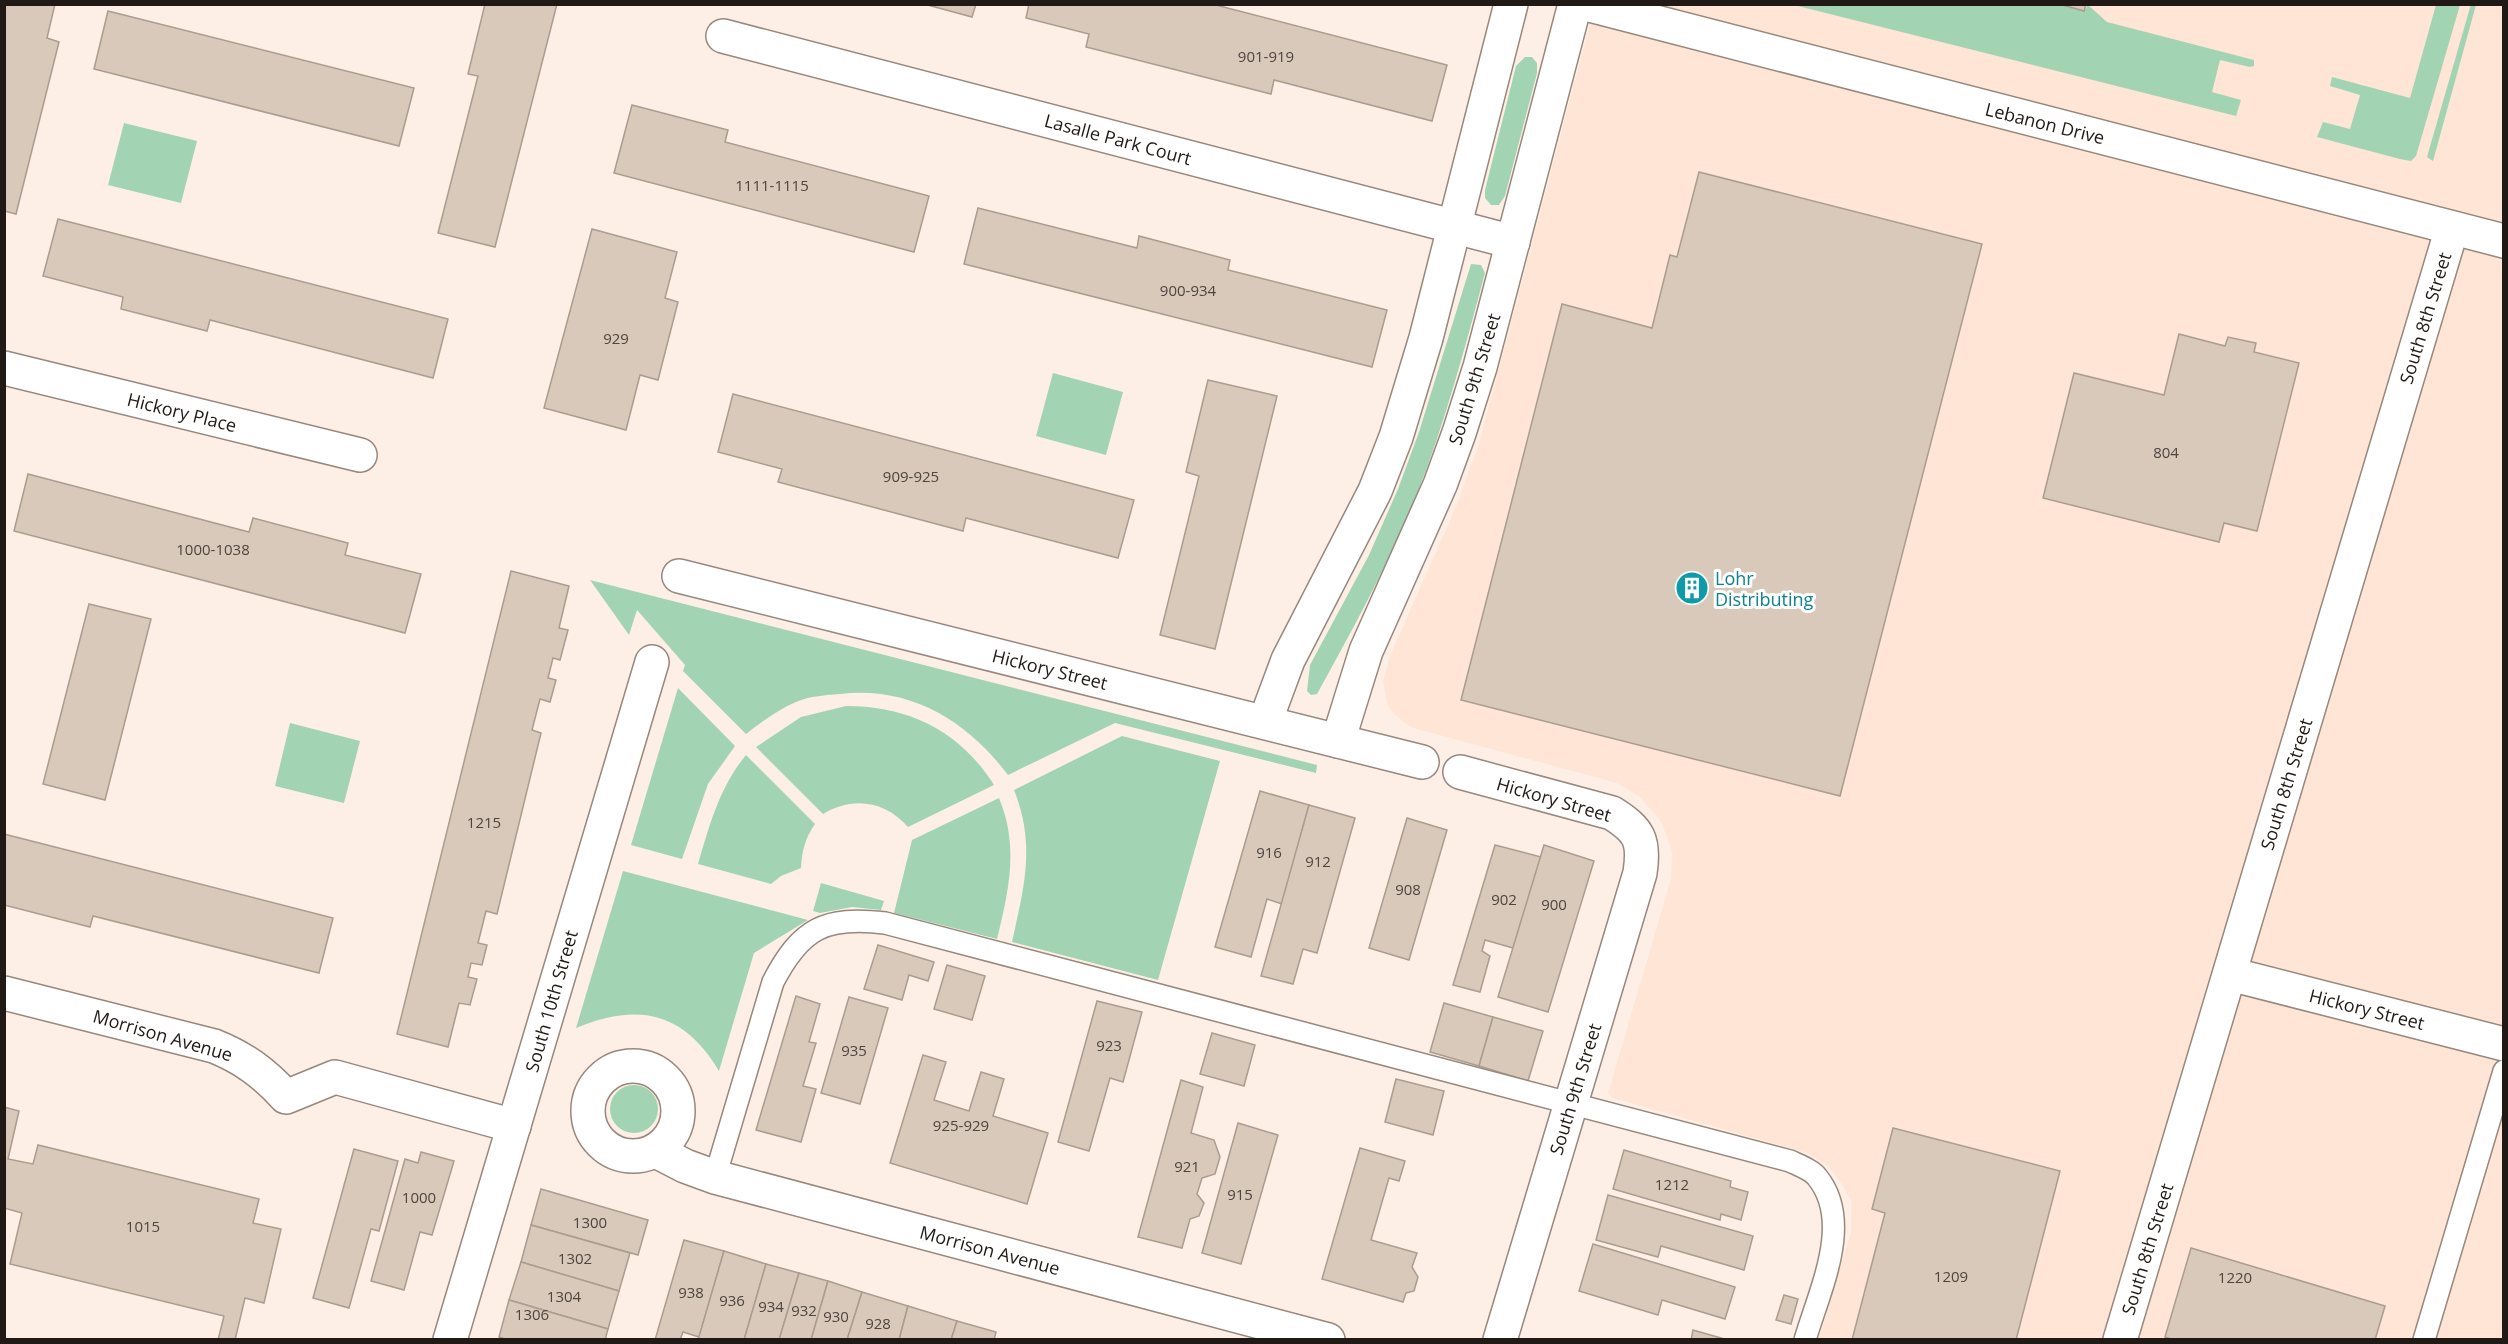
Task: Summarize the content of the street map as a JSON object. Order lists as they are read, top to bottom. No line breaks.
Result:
{"streets":{"street":["Lebanon Drive","Lasalle Park Court","South 8th Street","South 9th Street","Hickory Place","Hickory Street","South 10th Street","Morrison Avenue"]},"crossings":[["Lebanon Drive","South 8th Street"],["Lasalle Park Court","South 9th Street"],["South 8th Street","Hickory Street"],["South 9th Street","Hickory Street"],["South 10th Street","Morrison Avenue"]],"places":{"building":["Lohr Distributing"]},"house_numbers":["901-919","1111-1115","900-934","929","804","909-925","1000-1038","1215","916","912","908","902","900","923","935","925-929","921","1212","915","1000","1300","1015","1302","1209","1220","938","1304","936","934","932","1306","930","928"]}
